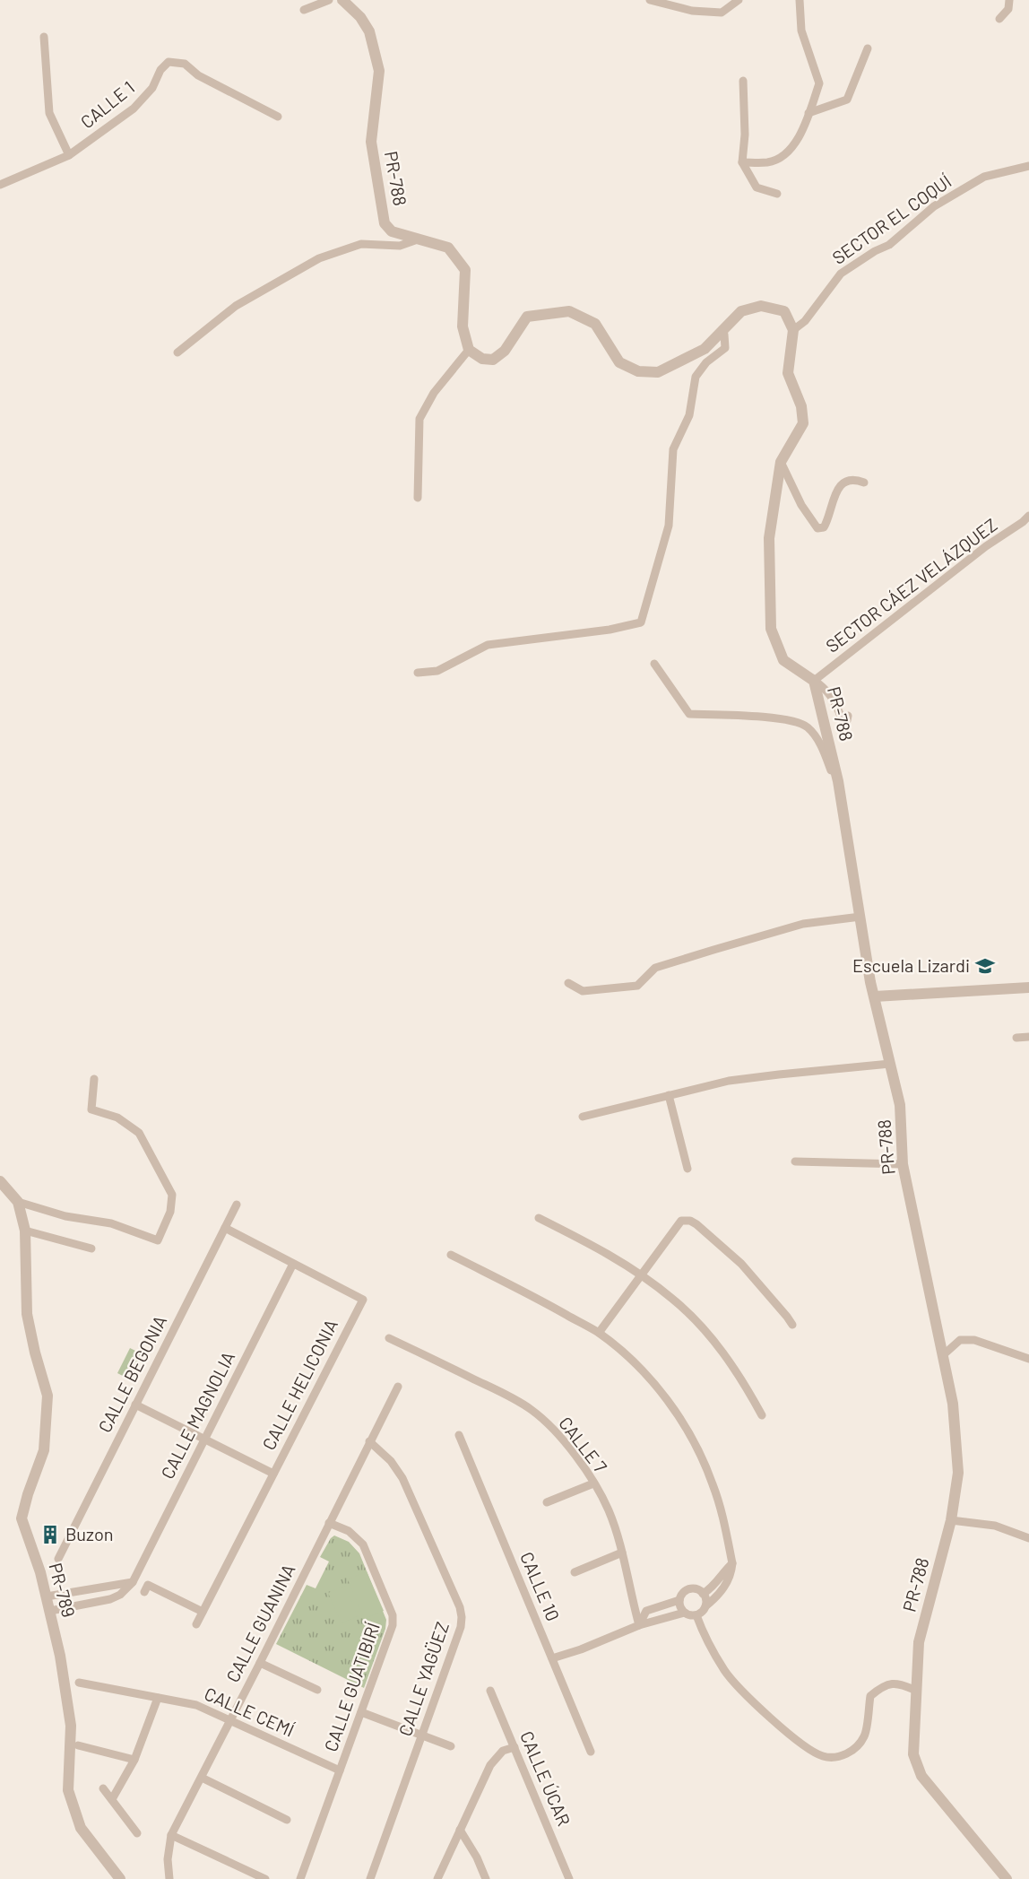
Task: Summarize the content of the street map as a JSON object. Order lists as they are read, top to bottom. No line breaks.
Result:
{"streets":{"street":["CALLE 1","PR-788","SECTOR EL COQUÍ","SECTOR CÁEZ VELÁZQUEZ","CALLE BEGONIA","CALLE HELICONIA","CALLE MAGNOLIA","CALLE 7","CALLE 10","PR-789","CALLE GUANINA","CALLE YAGÜEZ","CALLE GUATIBIRÍ","CALLE CEMÍ","CALLE ÚCAR"]},"crossings":[["PR-788","SECTOR EL COQUÍ"],["PR-788","SECTOR CÁEZ VELÁZQUEZ"],["CALLE BEGONIA","CALLE HELICONIA"],["CALLE HELICONIA","CALLE MAGNOLIA"],["CALLE MAGNOLIA","PR-789"],["CALLE GUANINA","CALLE YAGÜEZ"],["CALLE GUANINA","CALLE GUATIBIRÍ"],["CALLE GUANINA","CALLE CEMÍ"],["CALLE GUATIBIRÍ","CALLE CEMÍ"]],"places":{"school or university":["Escuela Lizardi"],"building":["Buzon"]}}
